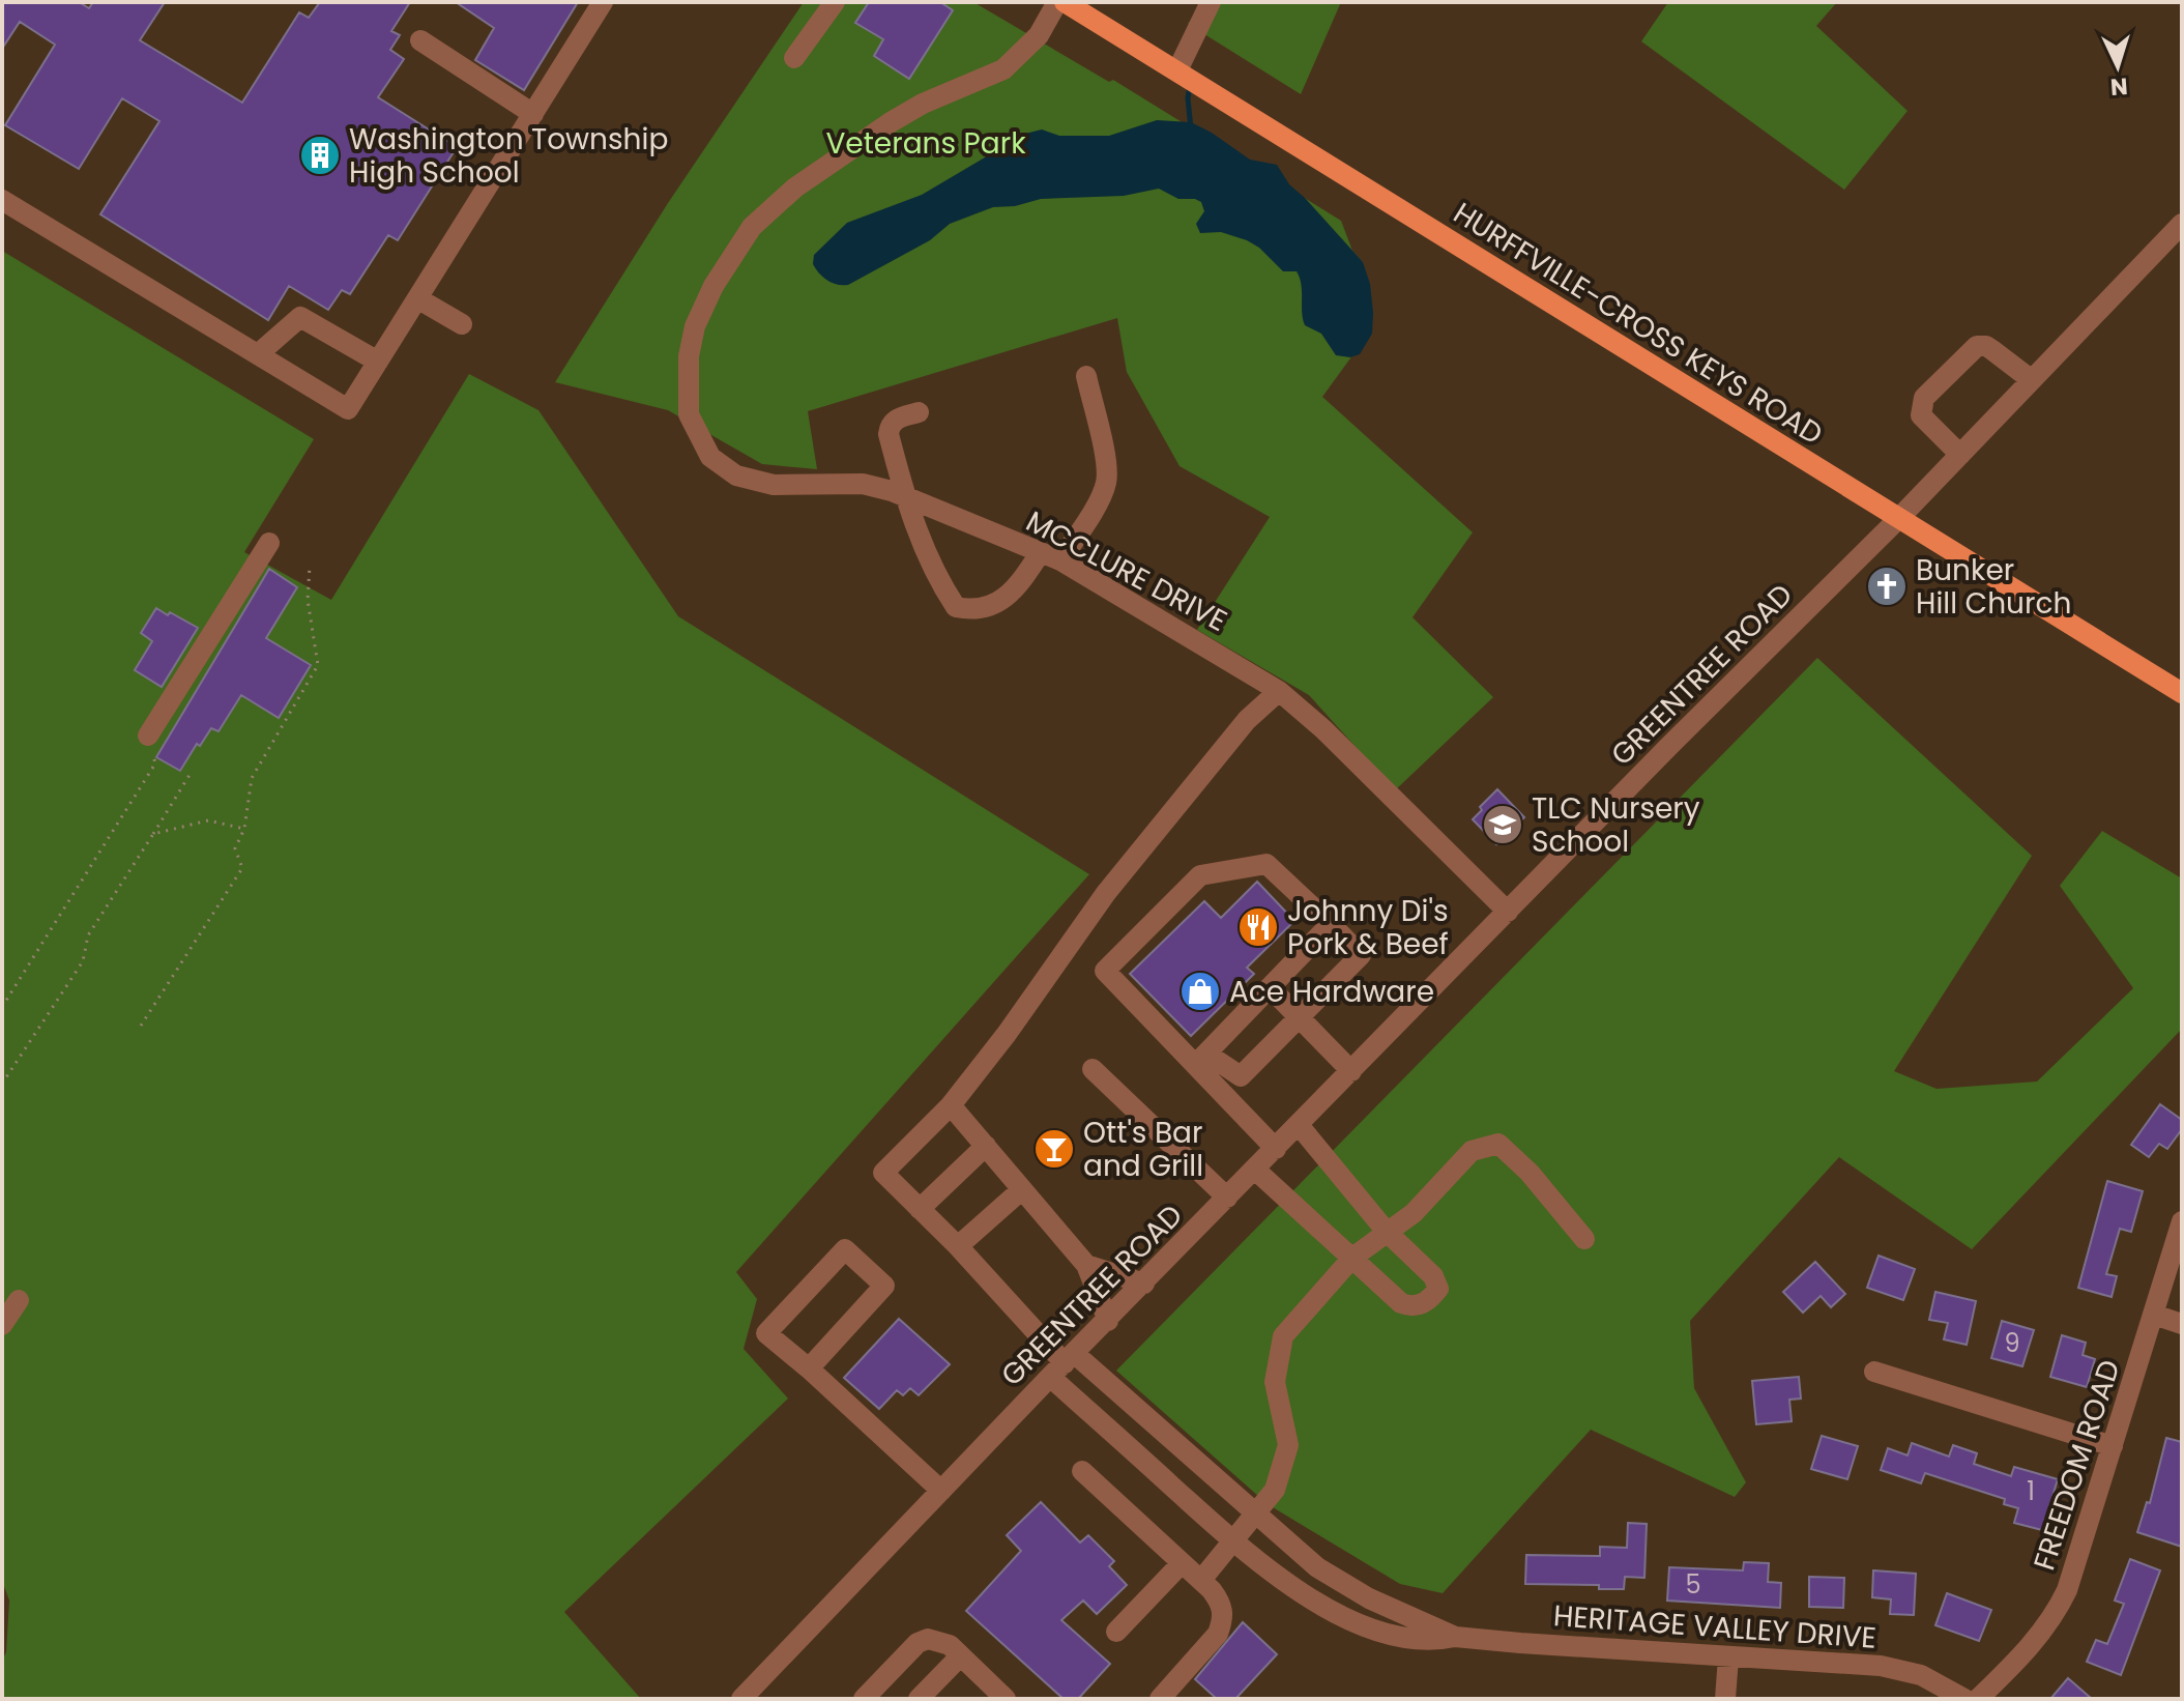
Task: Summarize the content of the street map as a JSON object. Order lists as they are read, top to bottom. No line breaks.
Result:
{"streets":{"main road":["HURFFVILLE-CROSS KEYS ROAD"],"street":["MCCLURE DRIVE","GREENTREE ROAD","FREEDOM ROAD","HERITAGE VALLEY DRIVE"]},"crossings":[["HURFFVILLE-CROSS KEYS ROAD","GREENTREE ROAD"],["MCCLURE DRIVE","GREENTREE ROAD"],["GREENTREE ROAD","HERITAGE VALLEY DRIVE"]],"parks":["Veterans Park"],"places":{"building":["Washington Township High School"],"church":["Bunker Hill Church"],"school or university":["TLC Nursery School"],"restaurant":["Johnny Di's Pork & Beef"],"shop":["Ace Hardware"],"bar":["Ott's Bar and Grill"]},"house_numbers":["9","1","5"],"north":"bottom"}
